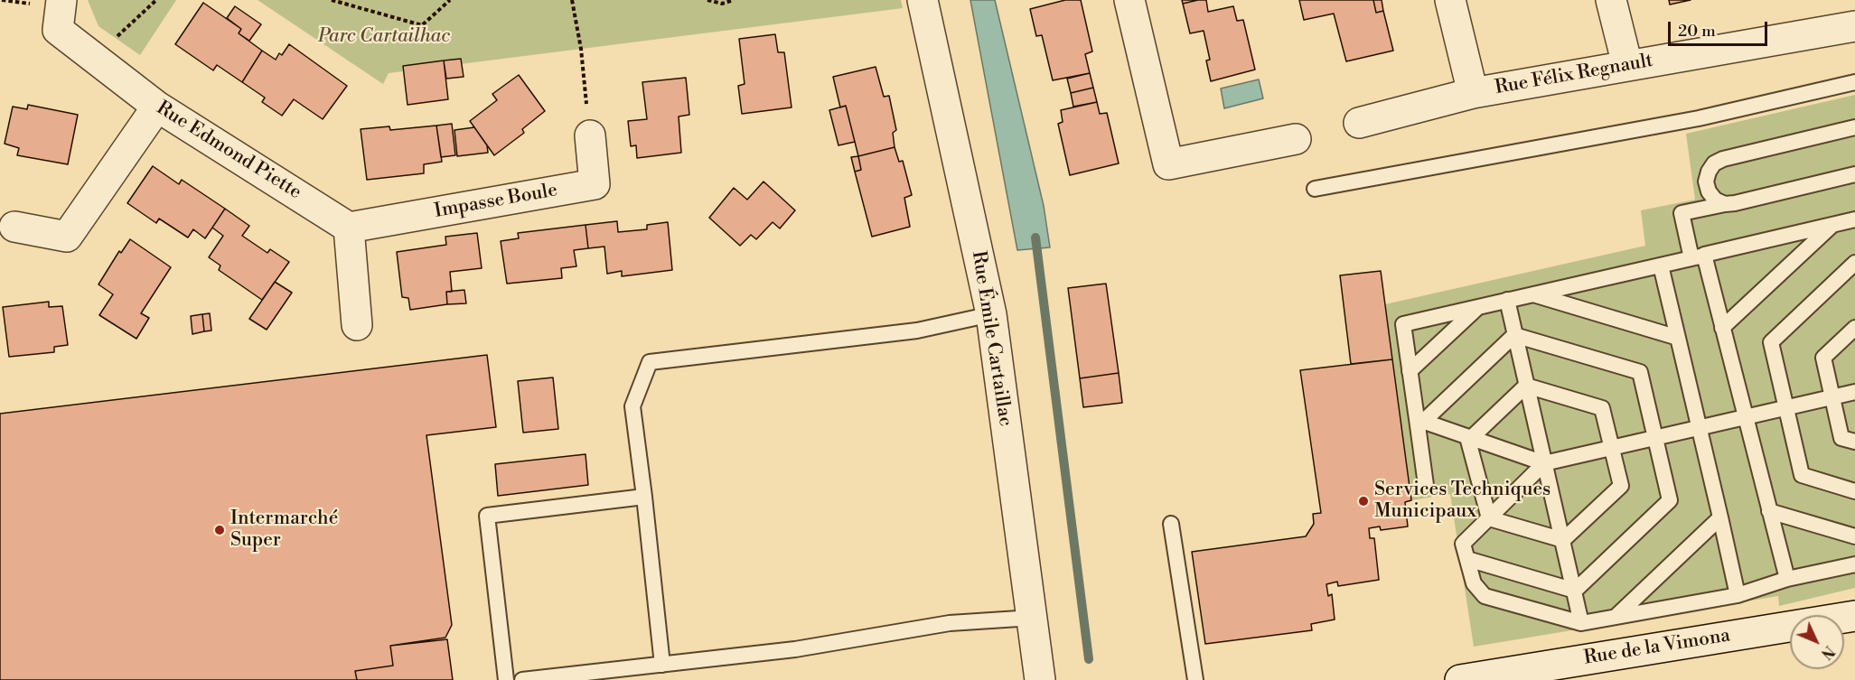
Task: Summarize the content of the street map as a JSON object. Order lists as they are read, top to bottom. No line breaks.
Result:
{"streets":{"street":["Rue Félix Regnault","Rue Edmond Piette","Impasse Boule","Rue Émile Cartaillac","Rue de la Vimona"]},"crossings":[["Rue Edmond Piette","Impasse Boule"]],"parks":["Parc Cartailhac"],"places":["Services Techniques Municipaux","Intermarché Super"],"scale_bar":"20 m","north":"bottom right"}
